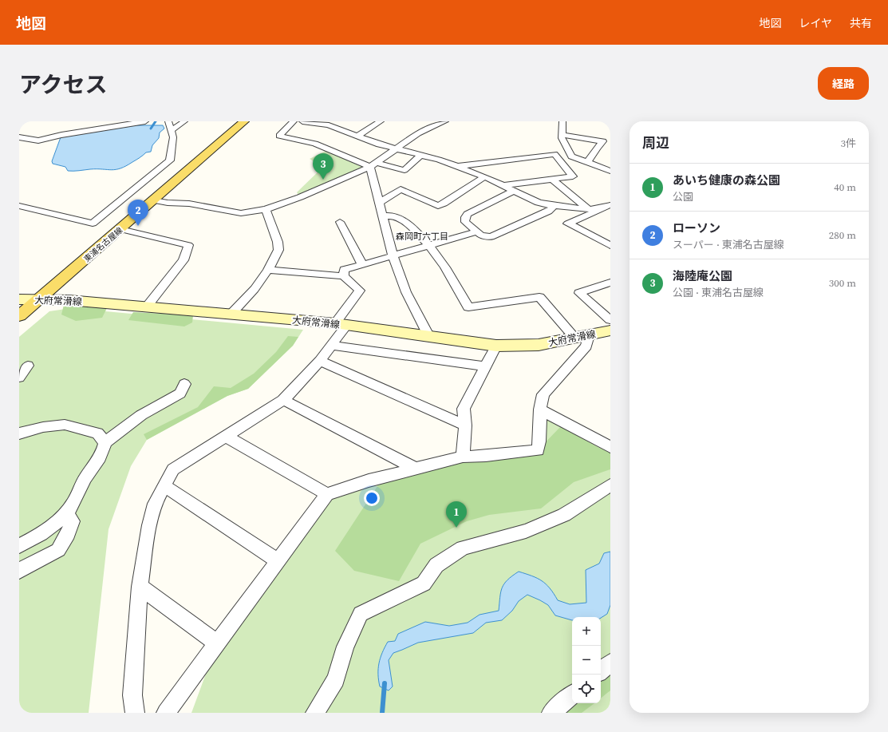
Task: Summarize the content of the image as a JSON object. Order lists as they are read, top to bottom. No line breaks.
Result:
{"streets":{"main road":["東浦名古屋線","大府常滑線"]},"crossings":[["東浦名古屋線","大府常滑線"]],"districts":["森岡町六丁目"],"page":{"header":"地図","nav":["地図","レイヤ","共有"],"title":"アクセス","buttons":"経路","heading":["周辺","3件"],"pins":["3","2","1"],"list":[{"mark":"1","name":"あいち健康の森公園","note":"公園","value":"40 m"},{"mark":"2","name":"ローソン","note":"スーパー · 東浦名古屋線","value":"280 m"},{"mark":"3","name":"海陸庵公園","note":"公園 · 東浦名古屋線","value":"300 m"}],"map_buttons":["+","−"]}}
